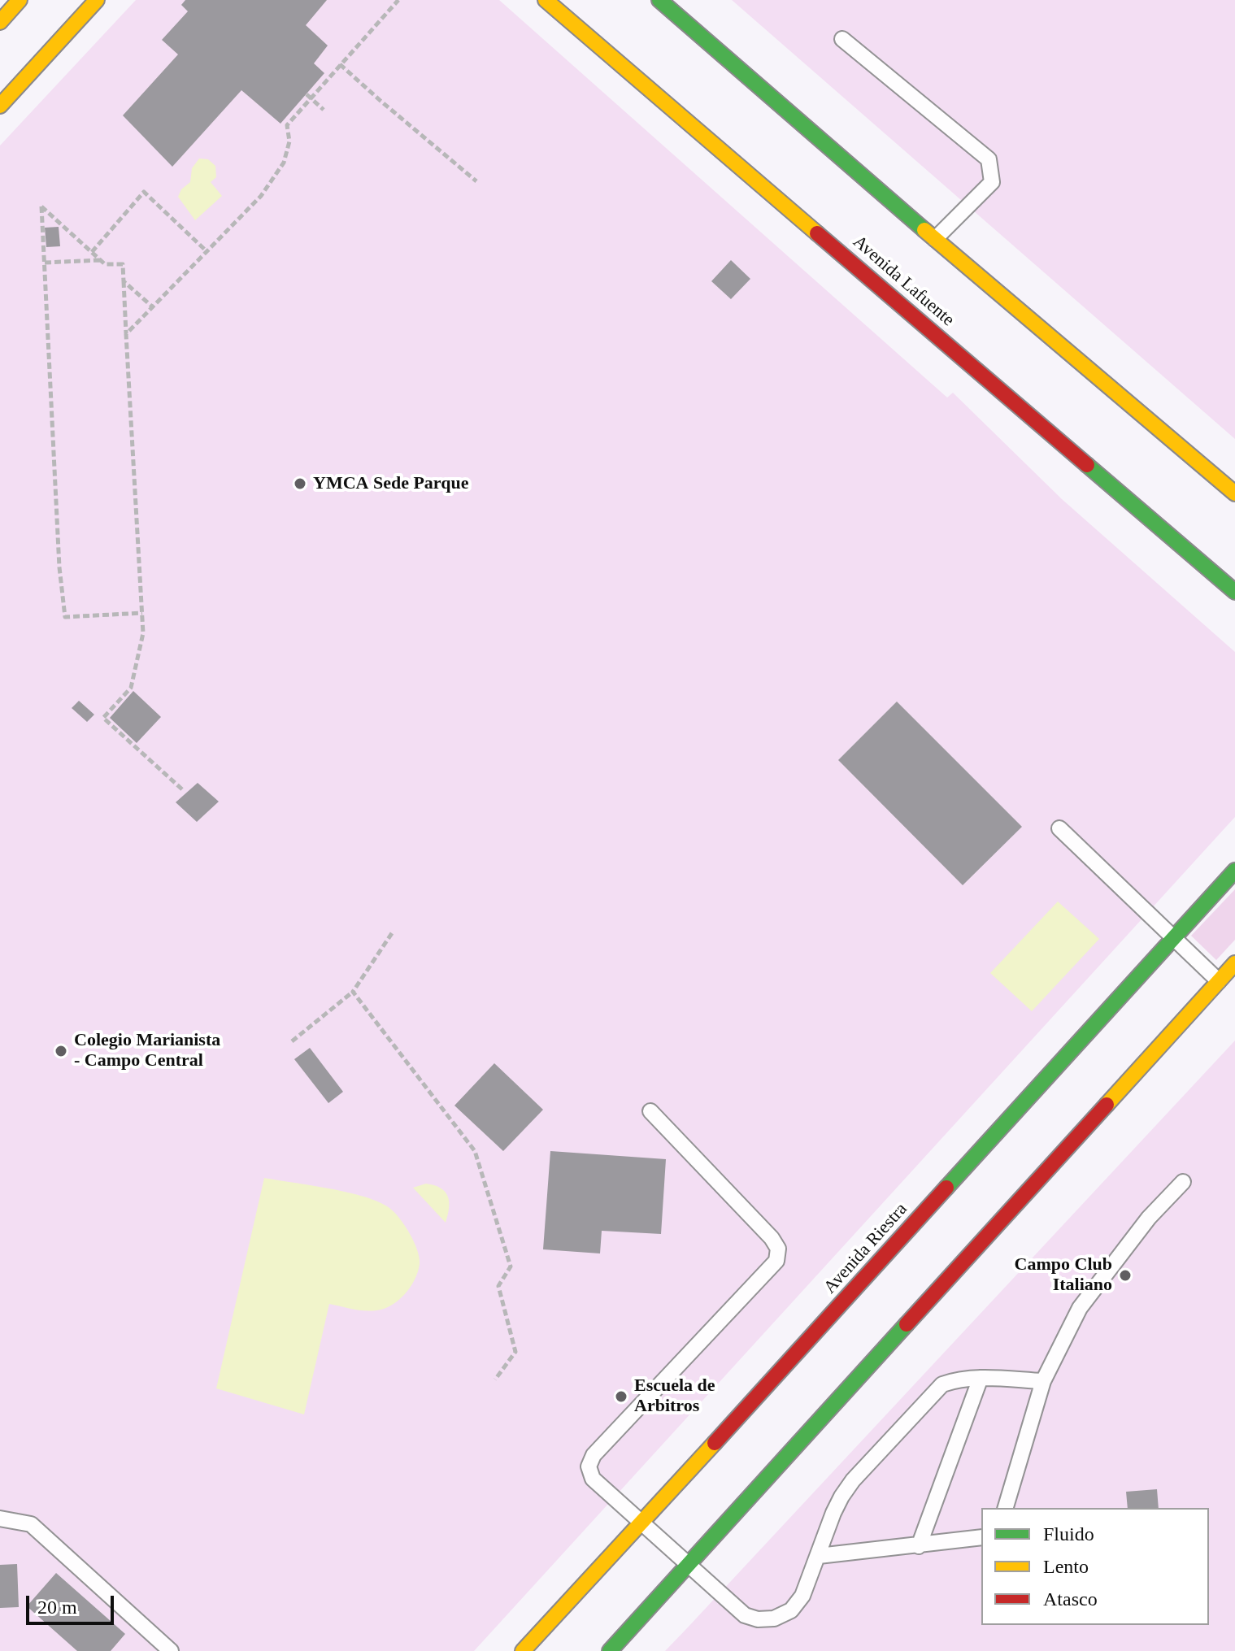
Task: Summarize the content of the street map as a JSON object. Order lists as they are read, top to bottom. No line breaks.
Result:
{"streets":{"main road":["Avenida Lafuente","Avenida Riestra"]},"places":["YMCA Sede Parque","Colegio Marianista - Campo Central","Campo Club Italiano","Escuela de Arbitros"],"legend":["Fluido","Lento","Atasco"],"scale_bar":"20 m"}
